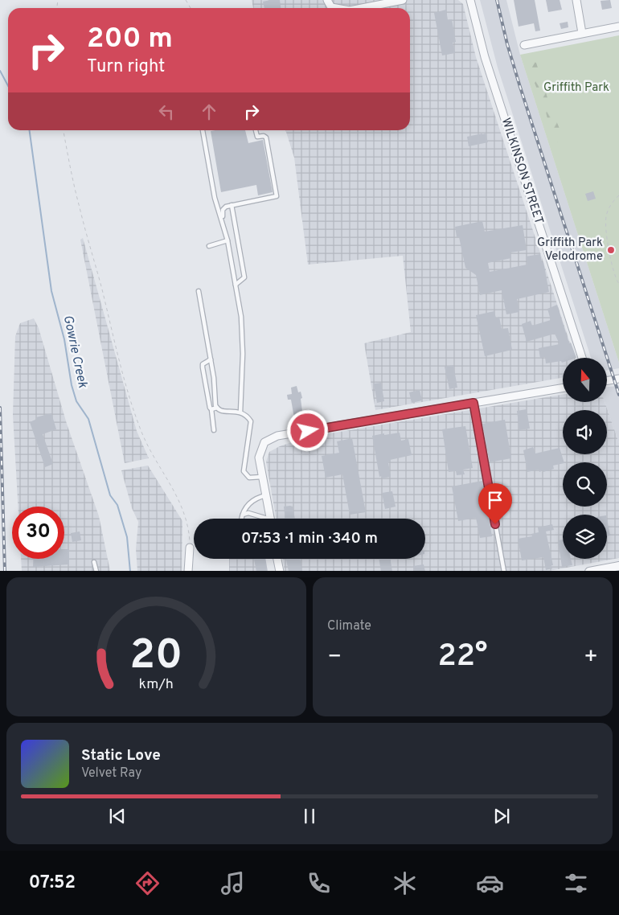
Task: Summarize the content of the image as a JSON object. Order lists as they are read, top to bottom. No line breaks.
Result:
{"streets":{"street":["WILKINSON STREET"]},"water":["Gowrie Creek"],"parks":["Griffith Park"],"places":["Griffith Park Velodrome"],"north":"top","page":{"turn":["200 m","Turn right"],"limit":"30","trip":"07:53 · 1 min · 340 m","tile":"Climate","heat":["−","22°","+"],"song":["Static Love","Velvet Ray"],"tabs":"07:52","gauge":["20","km/h"]}}
